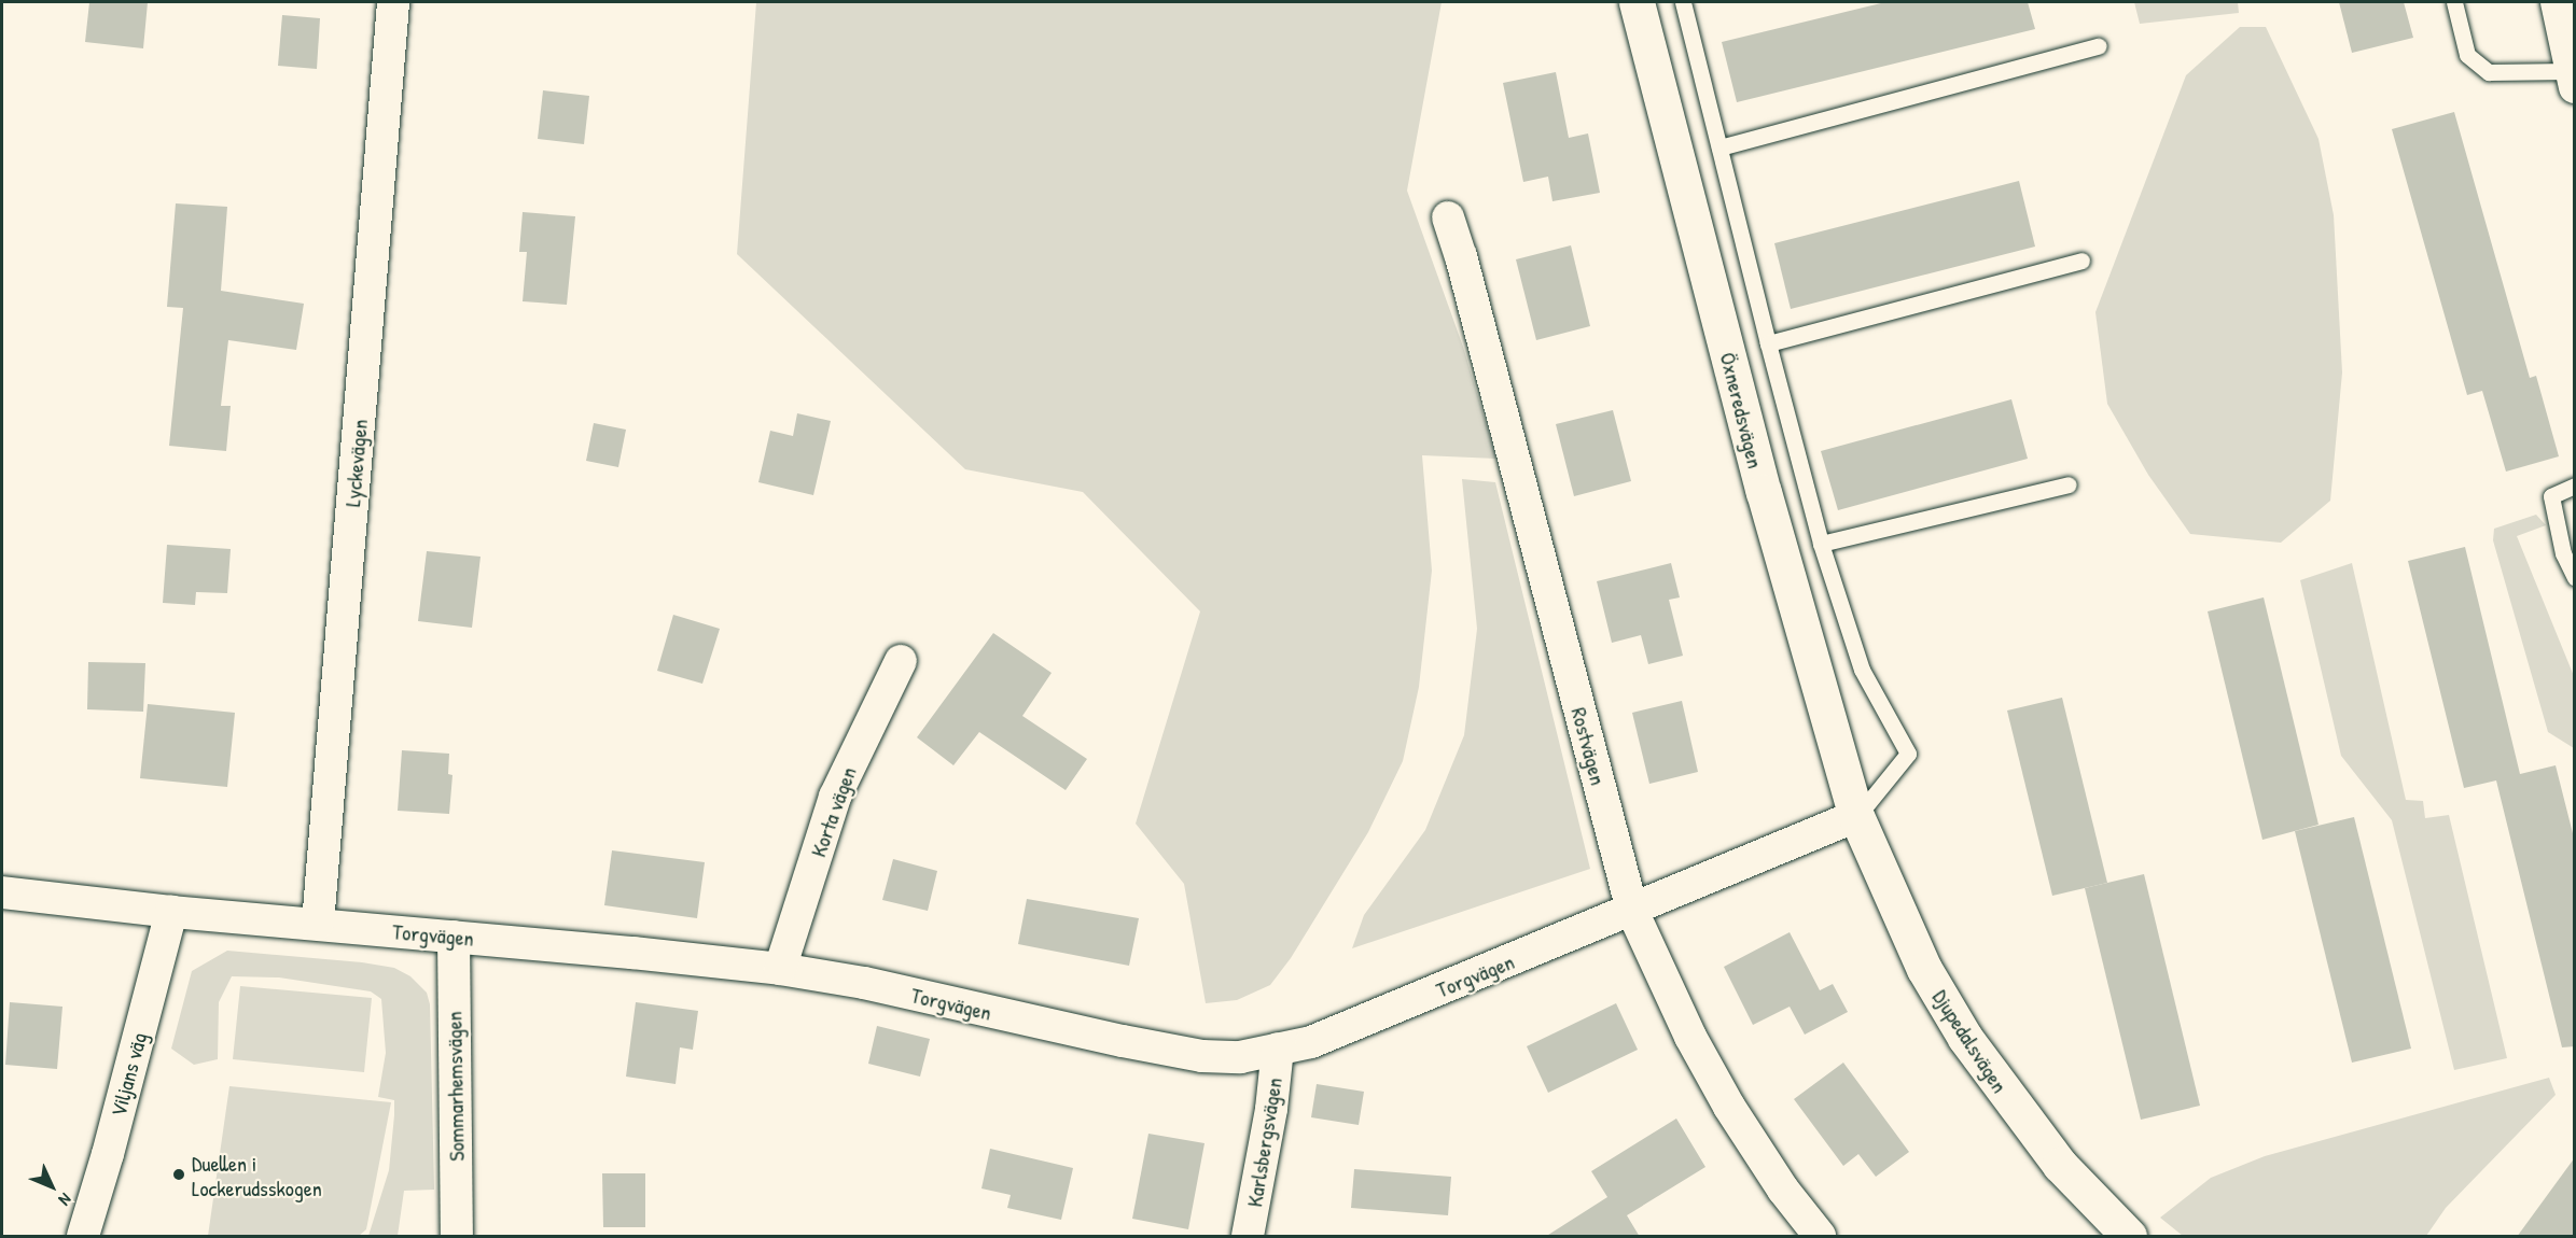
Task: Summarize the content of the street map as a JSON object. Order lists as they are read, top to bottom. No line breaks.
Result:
{"streets":{"street":["Öxneredsvägen","Lyckevägen","Rostvägen","Korta vägen","Torgvägen","Djupedalsvägen","Viljans väg","Sommarhemsvägen","Karlsbergsvägen"]},"crossings":[["Öxneredsvägen","Torgvägen"],["Öxneredsvägen","Djupedalsvägen"],["Lyckevägen","Torgvägen"],["Rostvägen","Torgvägen"],["Korta vägen","Torgvägen"],["Torgvägen","Djupedalsvägen"],["Torgvägen","Viljans väg"],["Torgvägen","Sommarhemsvägen"],["Torgvägen","Karlsbergsvägen"]],"places":["Duellen i Lockerudsskogen"],"north":"bottom right"}
